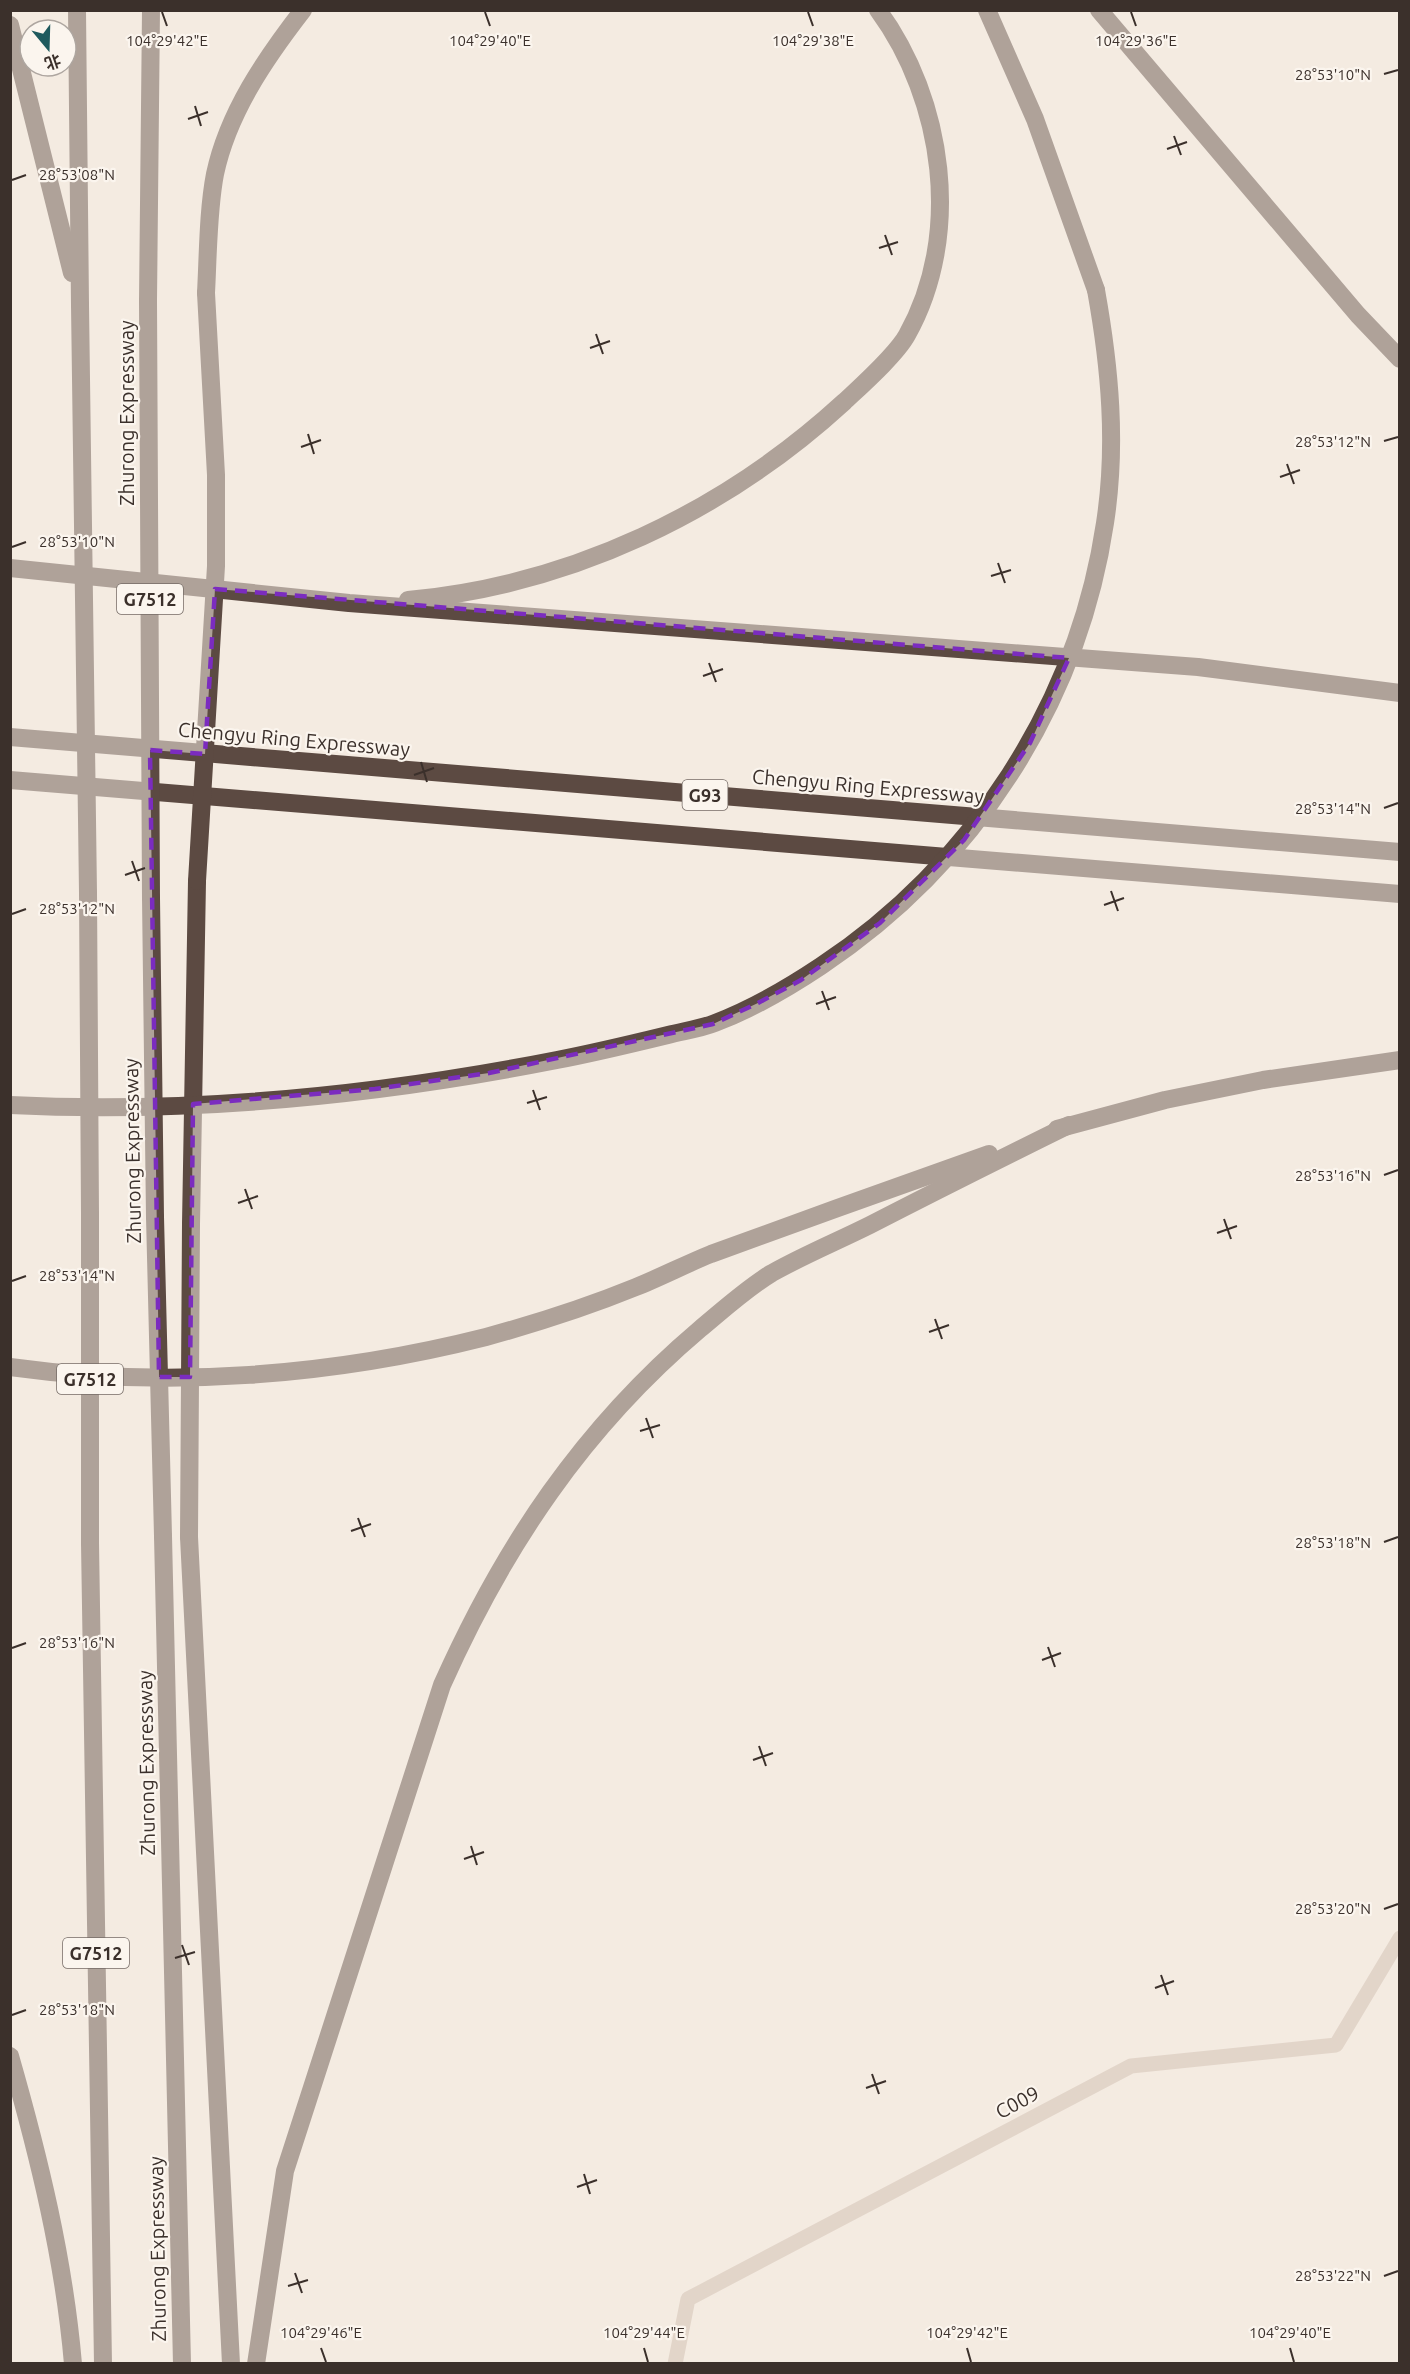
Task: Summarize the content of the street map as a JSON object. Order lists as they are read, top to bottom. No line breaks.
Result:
{"streets":{"highway":["Zhurong Expressway","G7512","Chengyu Ring Expressway","G93"],"street":["C009"]},"north":"bottom","coordinates":["104°29'36\"E","104°29'42\"E","104°29'40\"E","104°29'38\"E","28°53'10\"N","28°53'08\"N","28°53'12\"N","28°53'14\"N","28°53'16\"N","28°53'18\"N","28°53'20\"N","28°53'22\"N","104°29'46\"E","104°29'44\"E"]}
